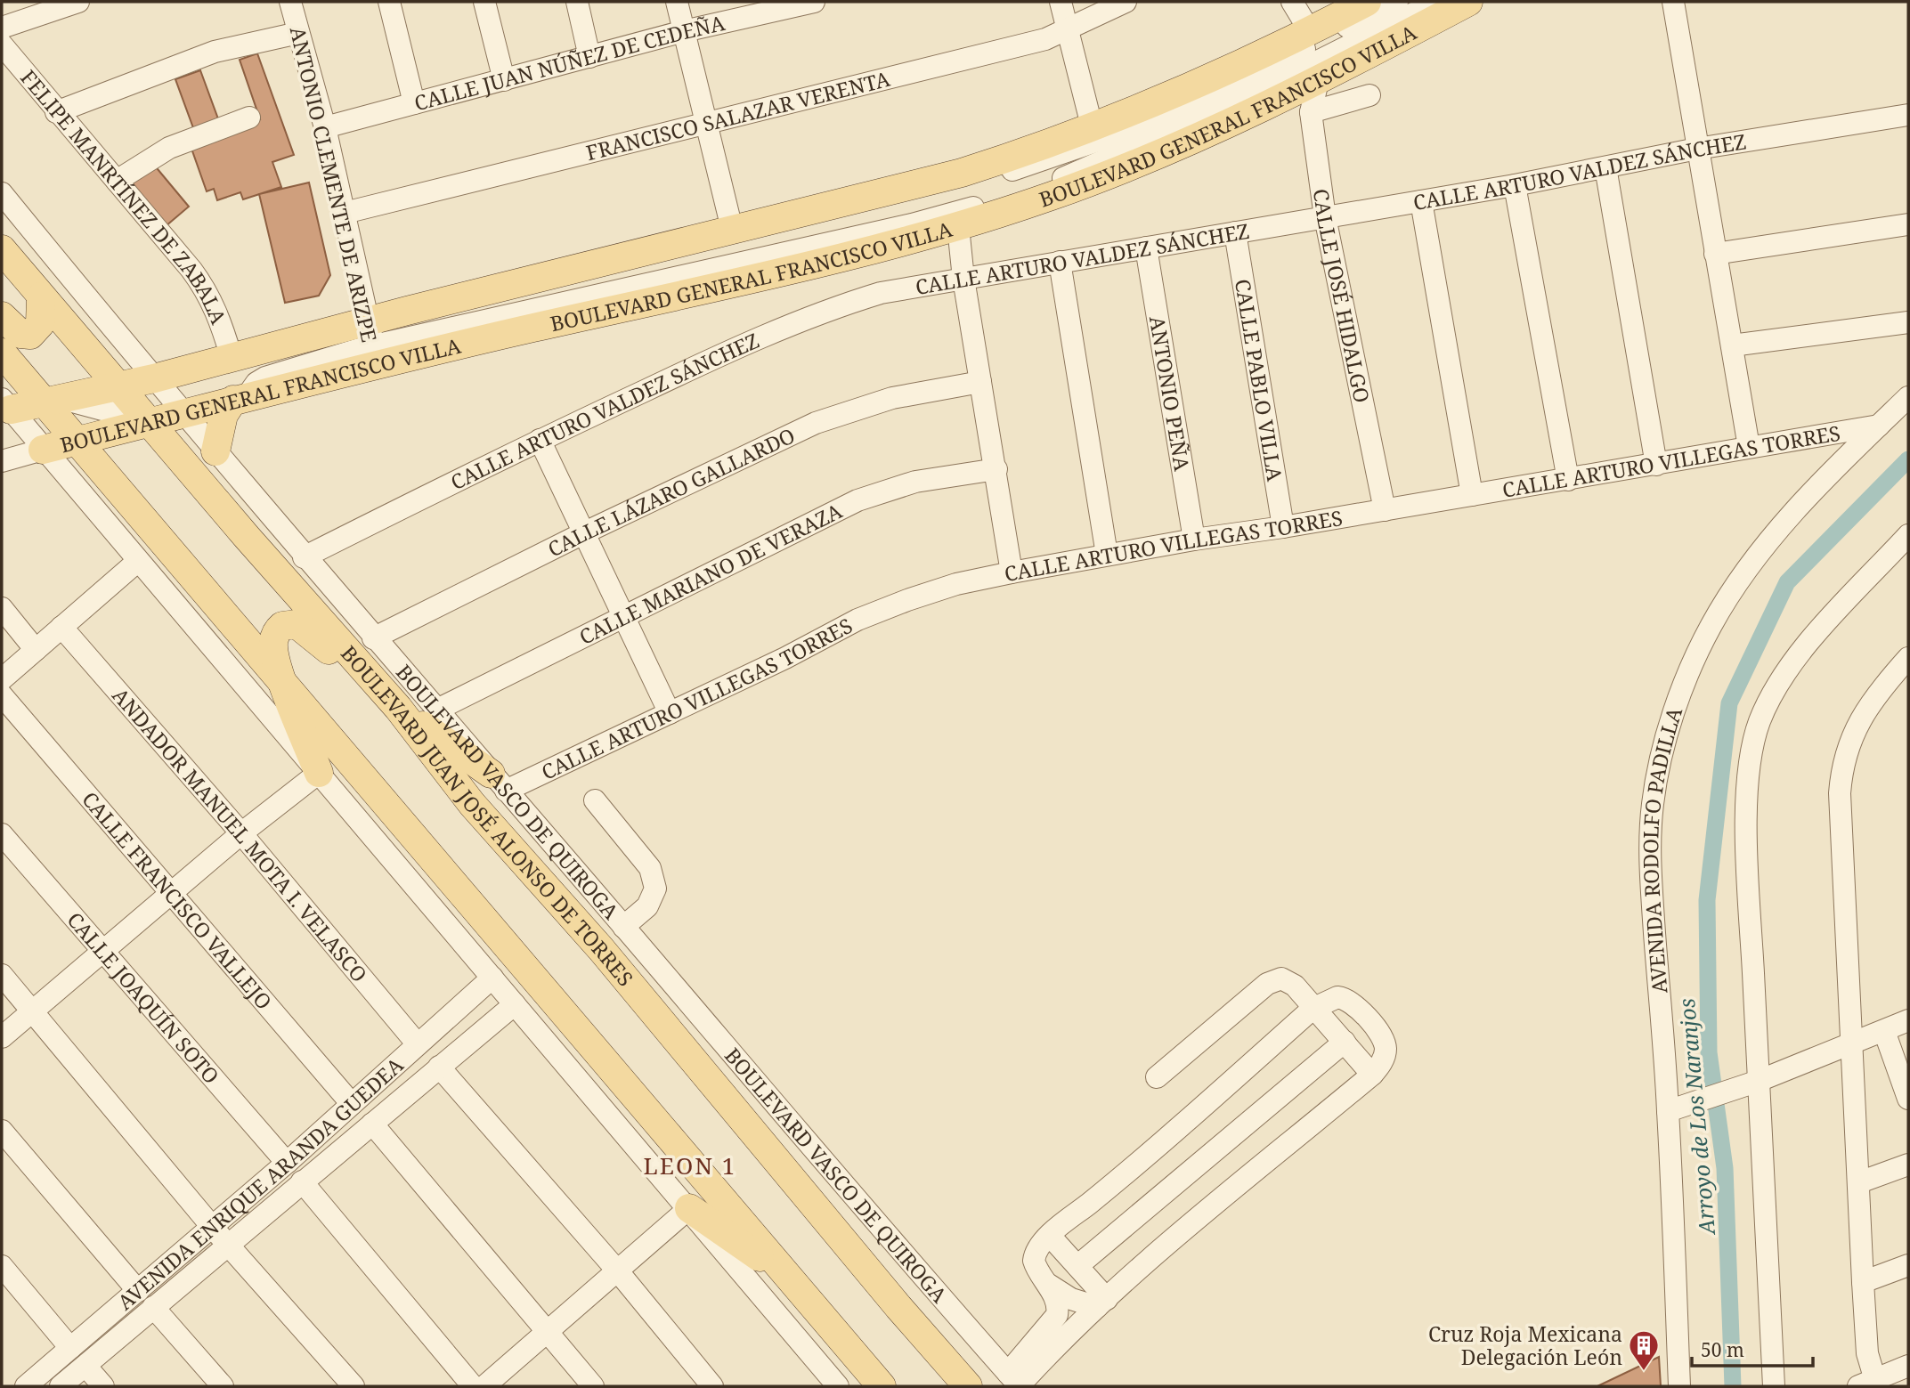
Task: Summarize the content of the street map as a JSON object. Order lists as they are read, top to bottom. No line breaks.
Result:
{"streets":{"main road":["BOULEVARD GENERAL FRANCISCO VILLA","BOULEVARD JUAN JOSÉ ALONSO DE TORRES"],"street":["CALLE JUAN NÚÑEZ DE CEDEÑA","FRANCISCO SALAZAR VERENTA","CALLE ARTURO VALDEZ SÁNCHEZ","ANTONIO CLEMENTE DE ARIZPE","FELIPE MANRTÍNEZ DE ZABALA","CALLE JOSÉ HIDALGO","CALLE PABLO VILLA","ANTONIO PEÑA","CALLE ARTURO VILLEGAS TORRES","CALLE LÁZARO GALLARDO","CALLE MARIANO DE VERAZA","BOULEVARD VASCO DE QUIROGA","ANDADOR MANUEL MOTA I. VELASCO","AVENIDA RODOLFO PADILLA","CALLE FRANCISCO VALLEJO","CALLE JOAQUÍN SOTO","AVENIDA ENRIQUE ARANDA GUEDEA"]},"crossings":[["CALLE JUAN NÚÑEZ DE CEDEÑA","ANTONIO CLEMENTE DE ARIZPE"],["BOULEVARD GENERAL FRANCISCO VILLA","ANTONIO CLEMENTE DE ARIZPE"],["BOULEVARD GENERAL FRANCISCO VILLA","FELIPE MANRTÍNEZ DE ZABALA"],["BOULEVARD GENERAL FRANCISCO VILLA","CALLE JOSÉ HIDALGO"],["BOULEVARD GENERAL FRANCISCO VILLA","BOULEVARD VASCO DE QUIROGA"],["BOULEVARD GENERAL FRANCISCO VILLA","BOULEVARD JUAN JOSÉ ALONSO DE TORRES"],["FRANCISCO SALAZAR VERENTA","ANTONIO CLEMENTE DE ARIZPE"],["CALLE ARTURO VALDEZ SÁNCHEZ","CALLE JOSÉ HIDALGO"],["CALLE ARTURO VALDEZ SÁNCHEZ","CALLE PABLO VILLA"],["CALLE ARTURO VALDEZ SÁNCHEZ","ANTONIO PEÑA"],["CALLE ARTURO VALDEZ SÁNCHEZ","BOULEVARD VASCO DE QUIROGA"],["CALLE JOSÉ HIDALGO","CALLE ARTURO VILLEGAS TORRES"],["CALLE PABLO VILLA","CALLE ARTURO VILLEGAS TORRES"],["ANTONIO PEÑA","CALLE ARTURO VILLEGAS TORRES"],["CALLE ARTURO VILLEGAS TORRES","BOULEVARD VASCO DE QUIROGA"],["CALLE ARTURO VILLEGAS TORRES","AVENIDA RODOLFO PADILLA"],["CALLE LÁZARO GALLARDO","BOULEVARD VASCO DE QUIROGA"],["CALLE MARIANO DE VERAZA","BOULEVARD VASCO DE QUIROGA"],["ANDADOR MANUEL MOTA I. VELASCO","AVENIDA ENRIQUE ARANDA GUEDEA"],["CALLE FRANCISCO VALLEJO","AVENIDA ENRIQUE ARANDA GUEDEA"],["CALLE JOAQUÍN SOTO","AVENIDA ENRIQUE ARANDA GUEDEA"]],"districts":["LEON 1"],"water":["Arroyo de Los Naranjos"],"places":{"building":["Cruz Roja Mexicana Delegación León"]},"scale_bar":"50 m"}
